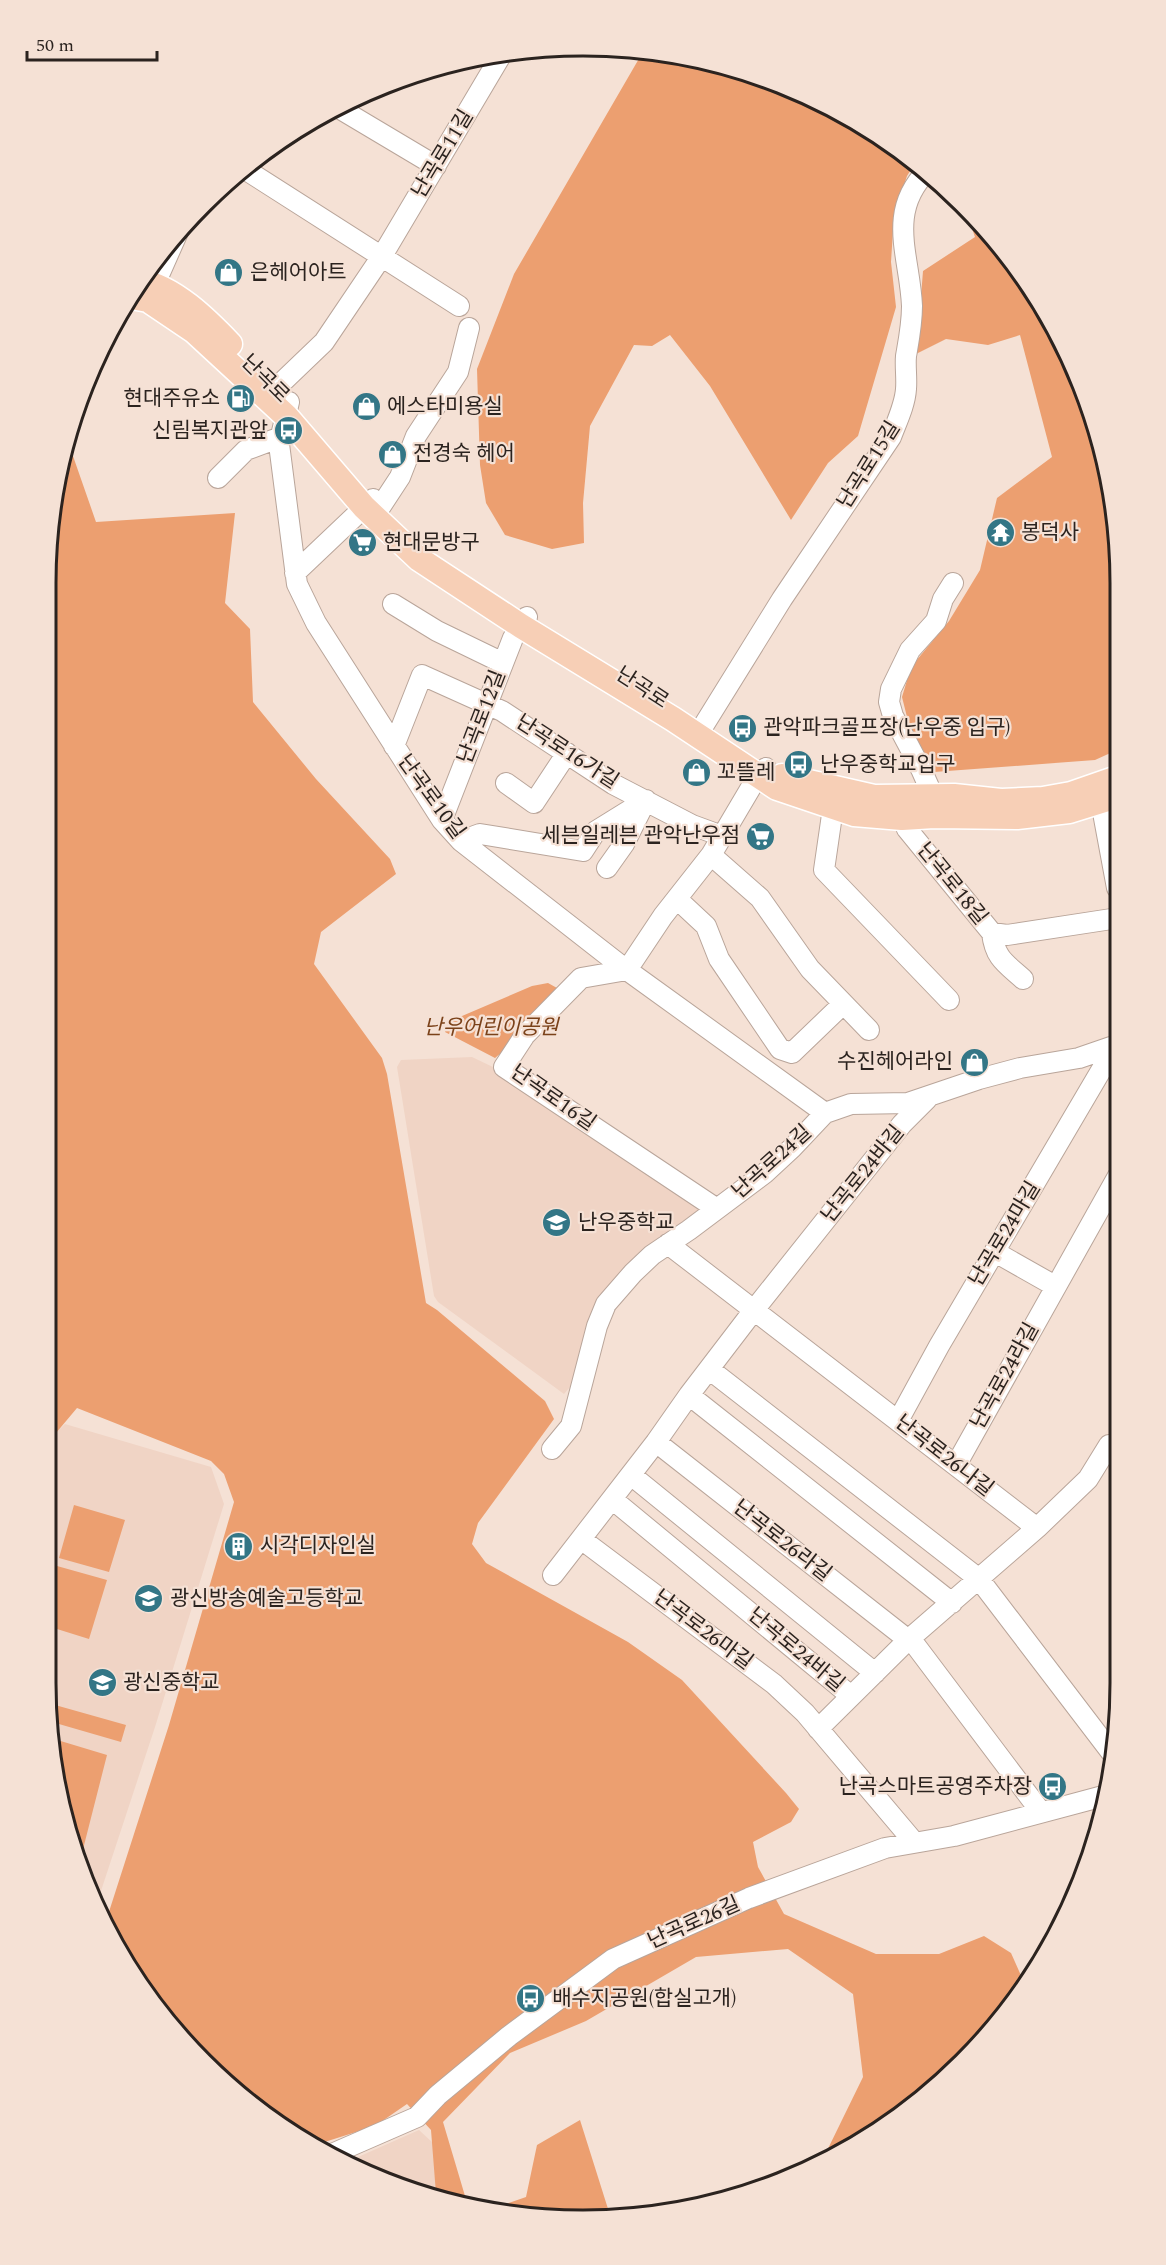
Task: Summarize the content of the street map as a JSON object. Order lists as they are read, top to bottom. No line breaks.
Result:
{"streets":{"main road":["난곡로"],"street":["난곡로11길","난곡로15길","난곡로12길","난곡로16가길","난곡로10길","난곡로18길","난곡로16길","난곡로24길","난곡로24바길","난곡로24마길","난곡로24라길","난곡로26나길","난곡로26라길","난곡로26마길","난곡로26길"]},"crossings":[["난곡로11길","난곡로"],["난곡로11길","난곡로10길"],["난곡로","난곡로15길"],["난곡로","난곡로12길"],["난곡로","난곡로10길"],["난곡로","난곡로18길"],["난곡로12길","난곡로16가길"],["난곡로12길","난곡로10길"],["난곡로16가길","난곡로10길"],["난곡로10길","난곡로16길"],["난곡로10길","난곡로24길"],["난곡로16길","난곡로24길"],["난곡로24길","난곡로24바길"],["난곡로24바길","난곡로26나길"],["난곡로24바길","난곡로26라길"],["난곡로24바길","난곡로26마길"],["난곡로24마길","난곡로26나길"],["난곡로24라길","난곡로26나길"],["난곡로26라길","난곡로26길"],["난곡로26마길","난곡로26길"]],"parks":["난우어린이공원"],"places":{"shop":["은헤어아트","에스타미용실","전경숙 헤어","꼬뜰레","수진헤어라인"],"fuel station":["현대주유소"],"bus stop":["신림복지관앞","관악파크골프장(난우중 입구)","난우중학교입구","난곡스마트공영주차장","배수지공원(합실고개)"],"temple":["봉덕사"],"supermarket":["현대문방구","세븐일레븐 관악난우점"],"school or university":["난우중학교","광신방송예술고등학교","광신중학교"],"building":["시각디자인실"]},"scale_bar":"50 m"}
